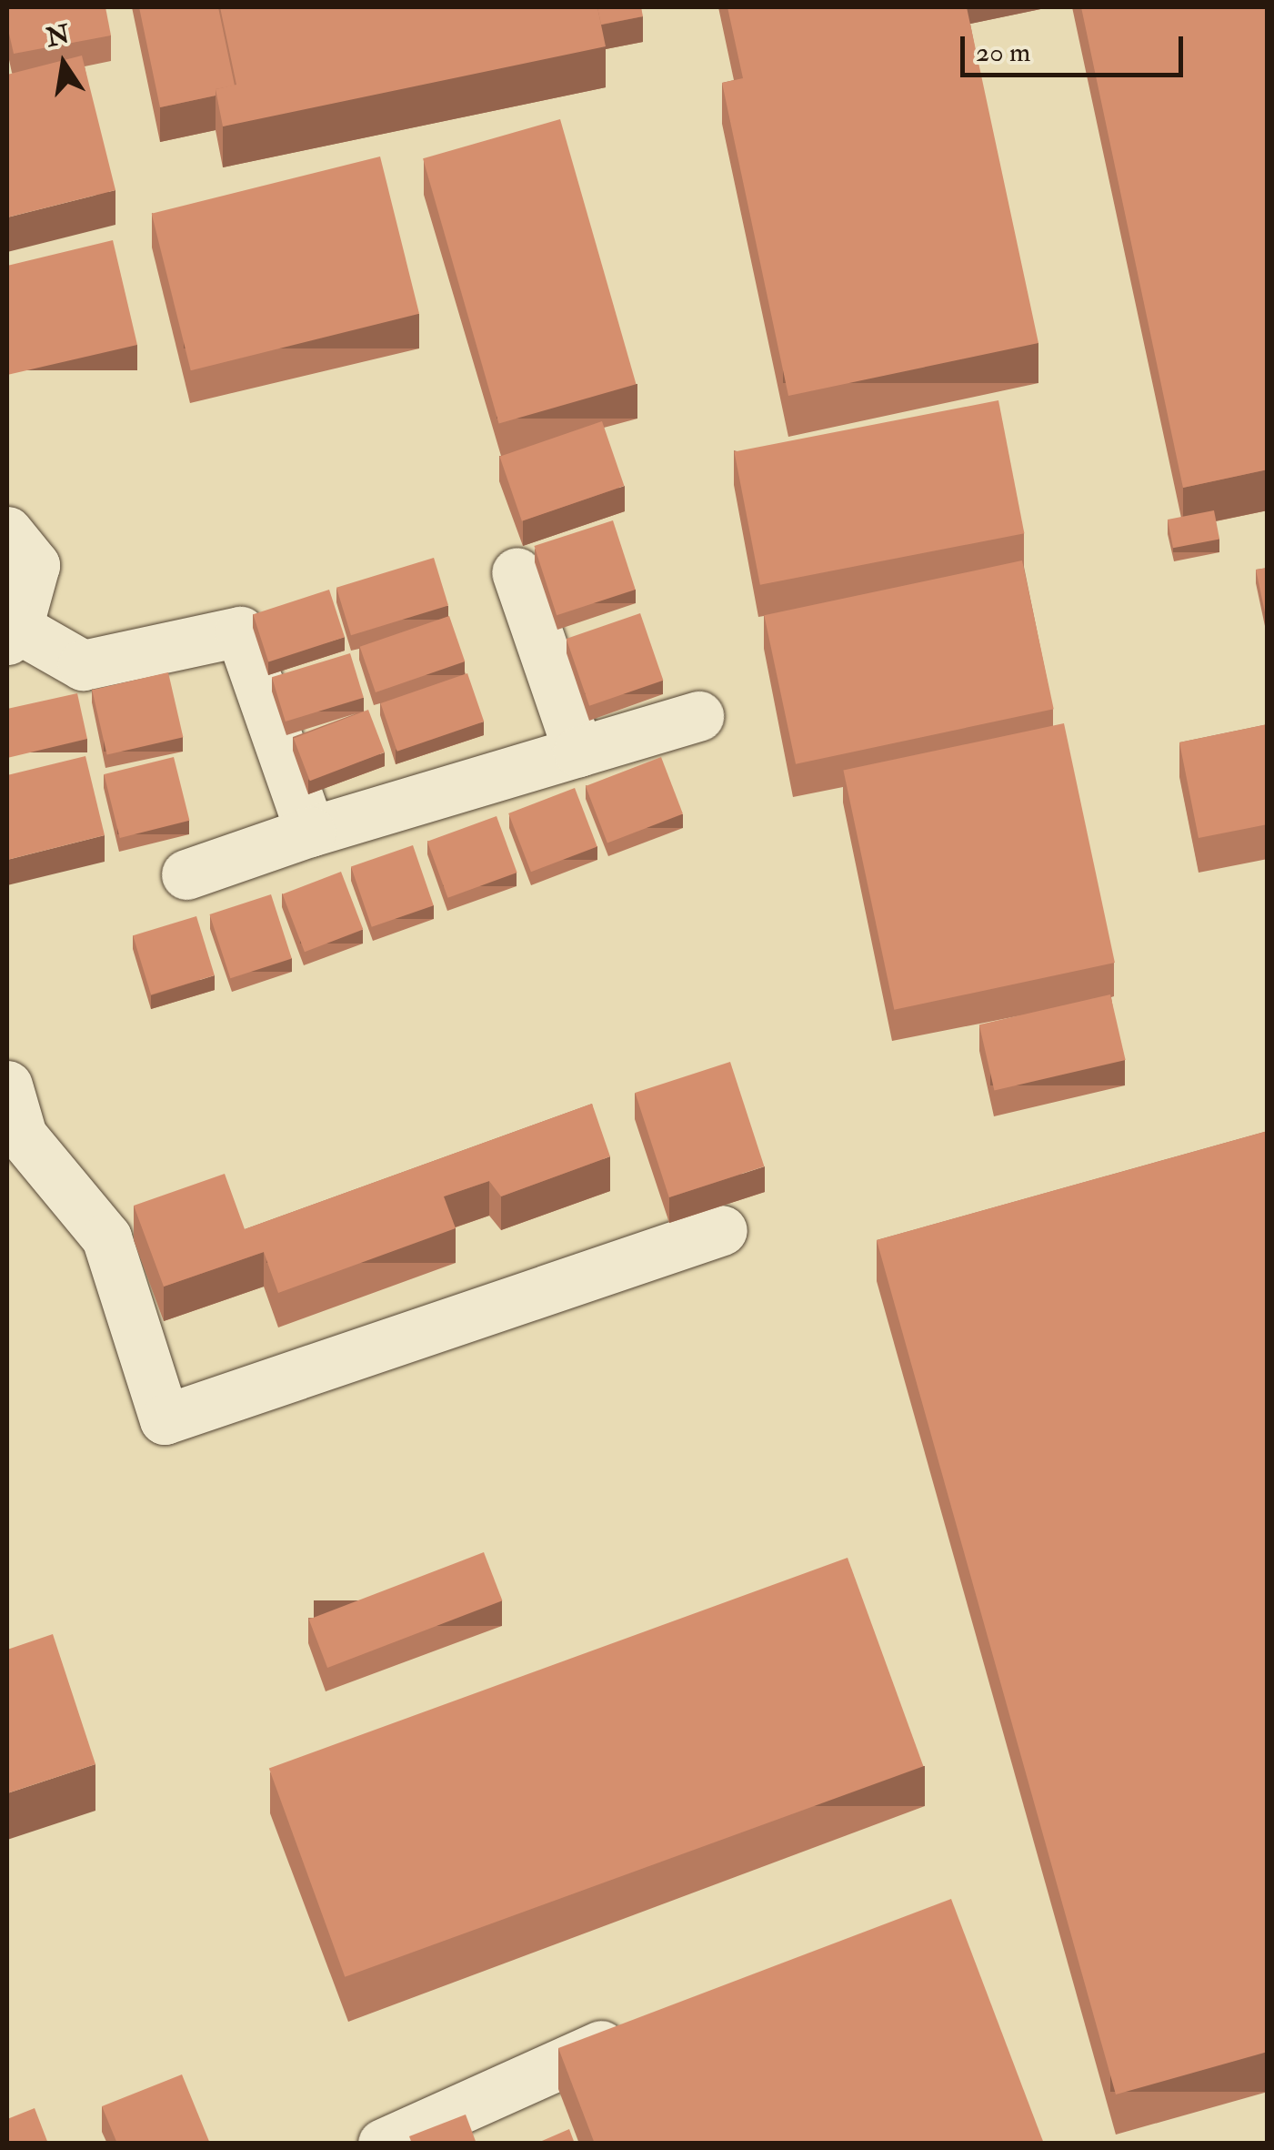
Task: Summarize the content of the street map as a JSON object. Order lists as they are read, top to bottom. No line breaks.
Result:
{"scale_bar":"20 m","north":"top"}
